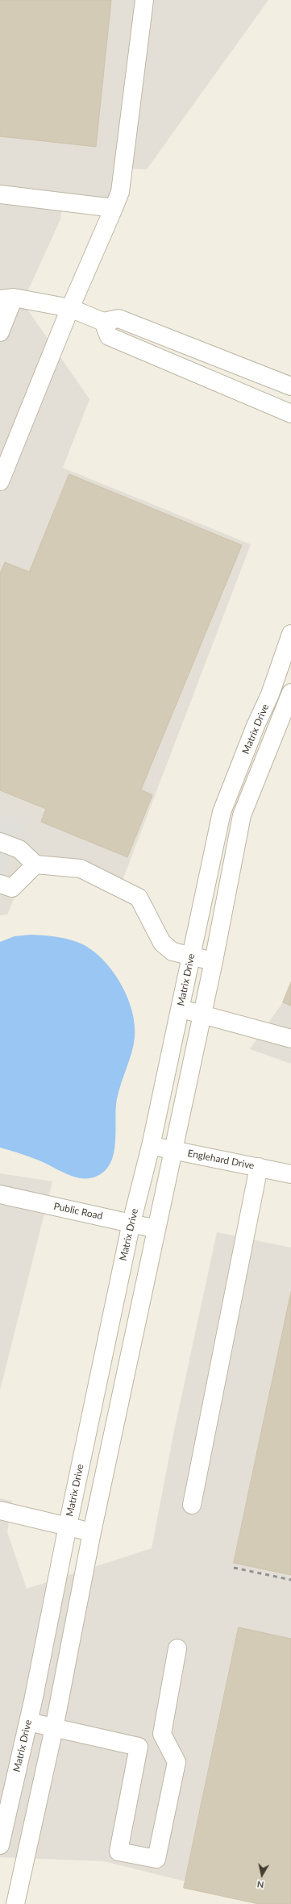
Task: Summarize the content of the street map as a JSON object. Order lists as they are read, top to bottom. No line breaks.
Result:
{"streets":{"street":["Matrix Drive","Englehard Drive","Public Road"]},"crossings":[["Matrix Drive","Englehard Drive"],["Matrix Drive","Public Road"]],"north":"bottom"}
